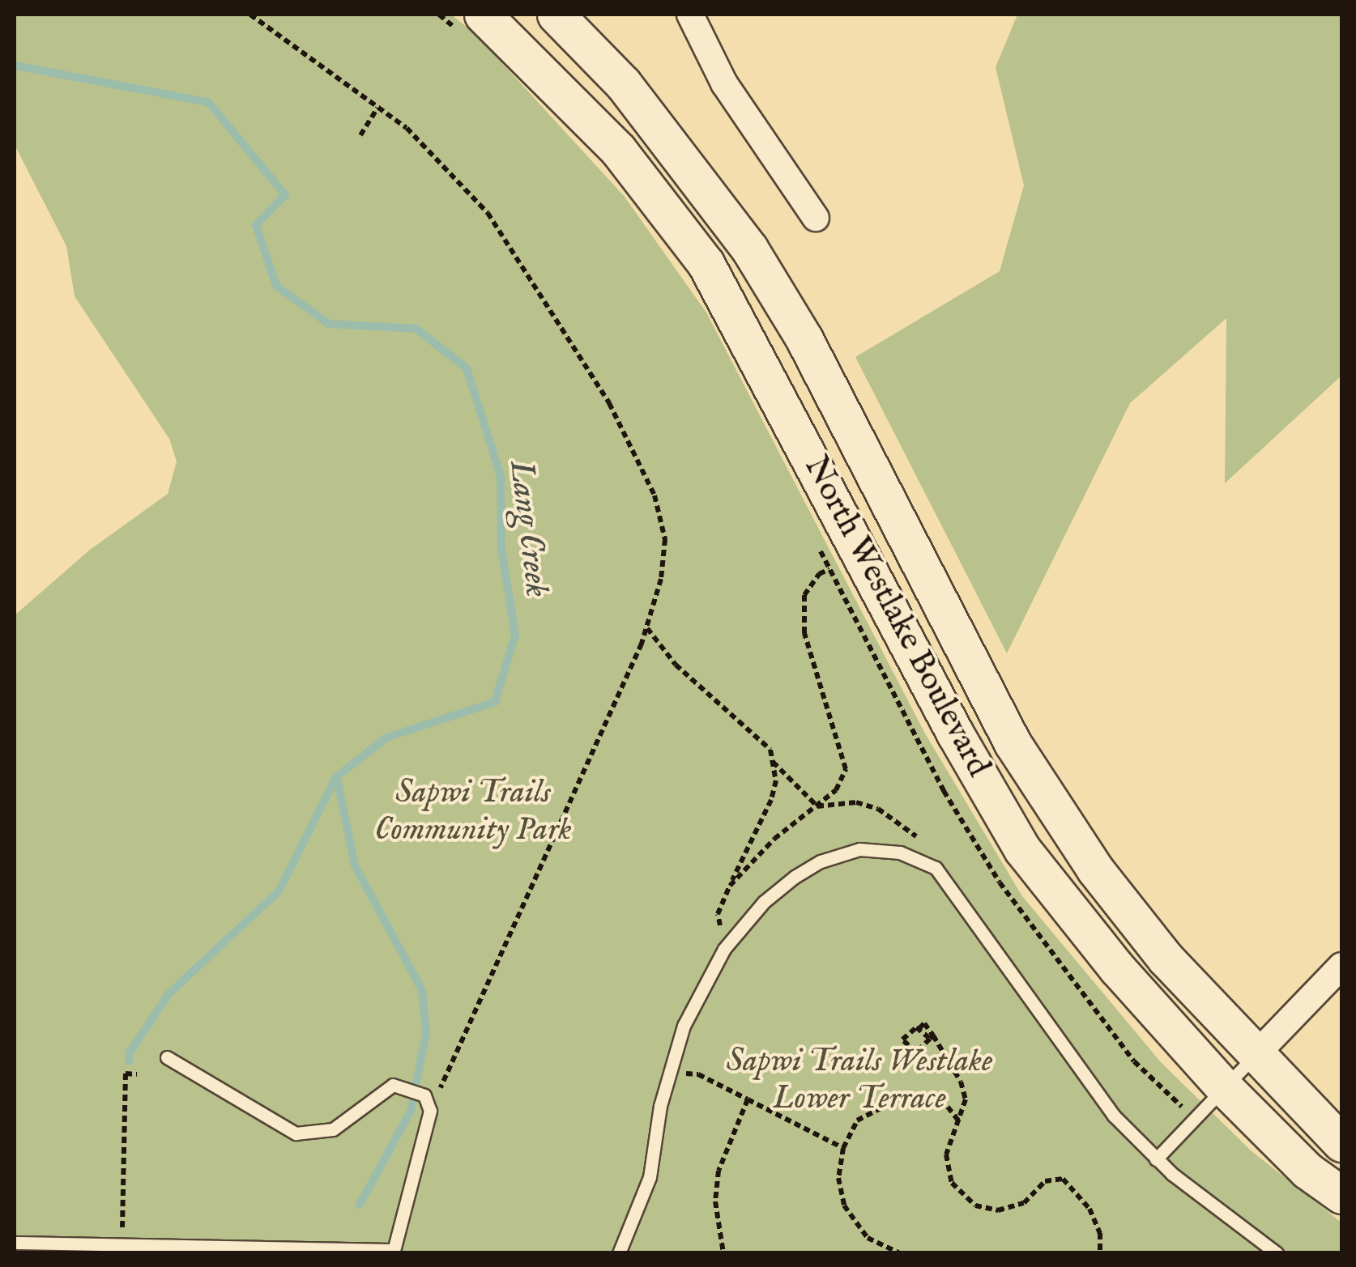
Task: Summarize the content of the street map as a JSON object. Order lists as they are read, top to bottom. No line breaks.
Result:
{"streets":{"main road":["North Westlake Boulevard"]},"water":["Lang Creek"],"parks":["Sapwi Trails Community Park","Sapwi Trails Westlake Lower Terrace"]}
